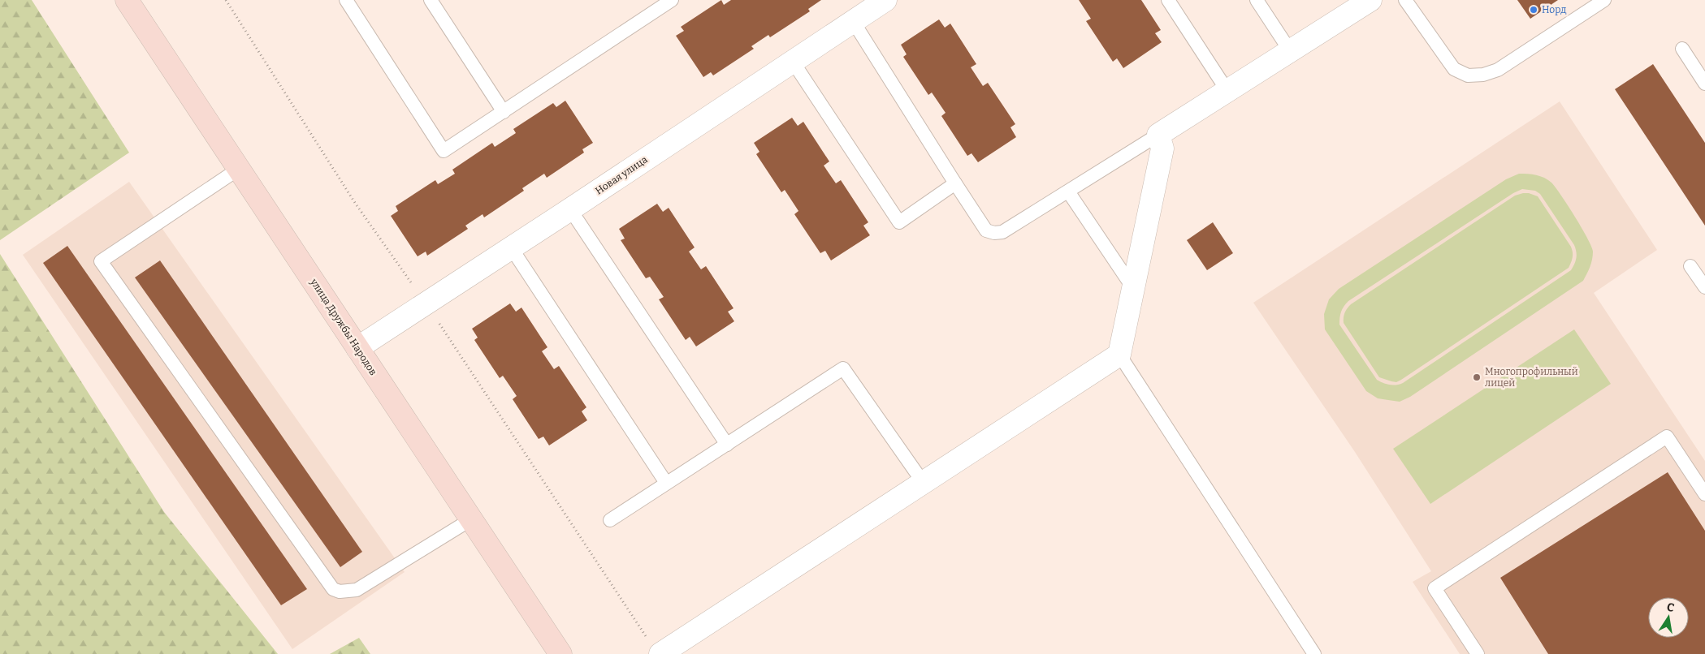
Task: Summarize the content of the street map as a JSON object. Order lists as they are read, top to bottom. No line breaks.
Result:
{"streets":{"street":["Новая улица","улица Дружбы Народов"]},"crossings":[["Новая улица","улица Дружбы Народов"]],"places":["Норд","Многопрофильный лицей"],"north":"top"}
